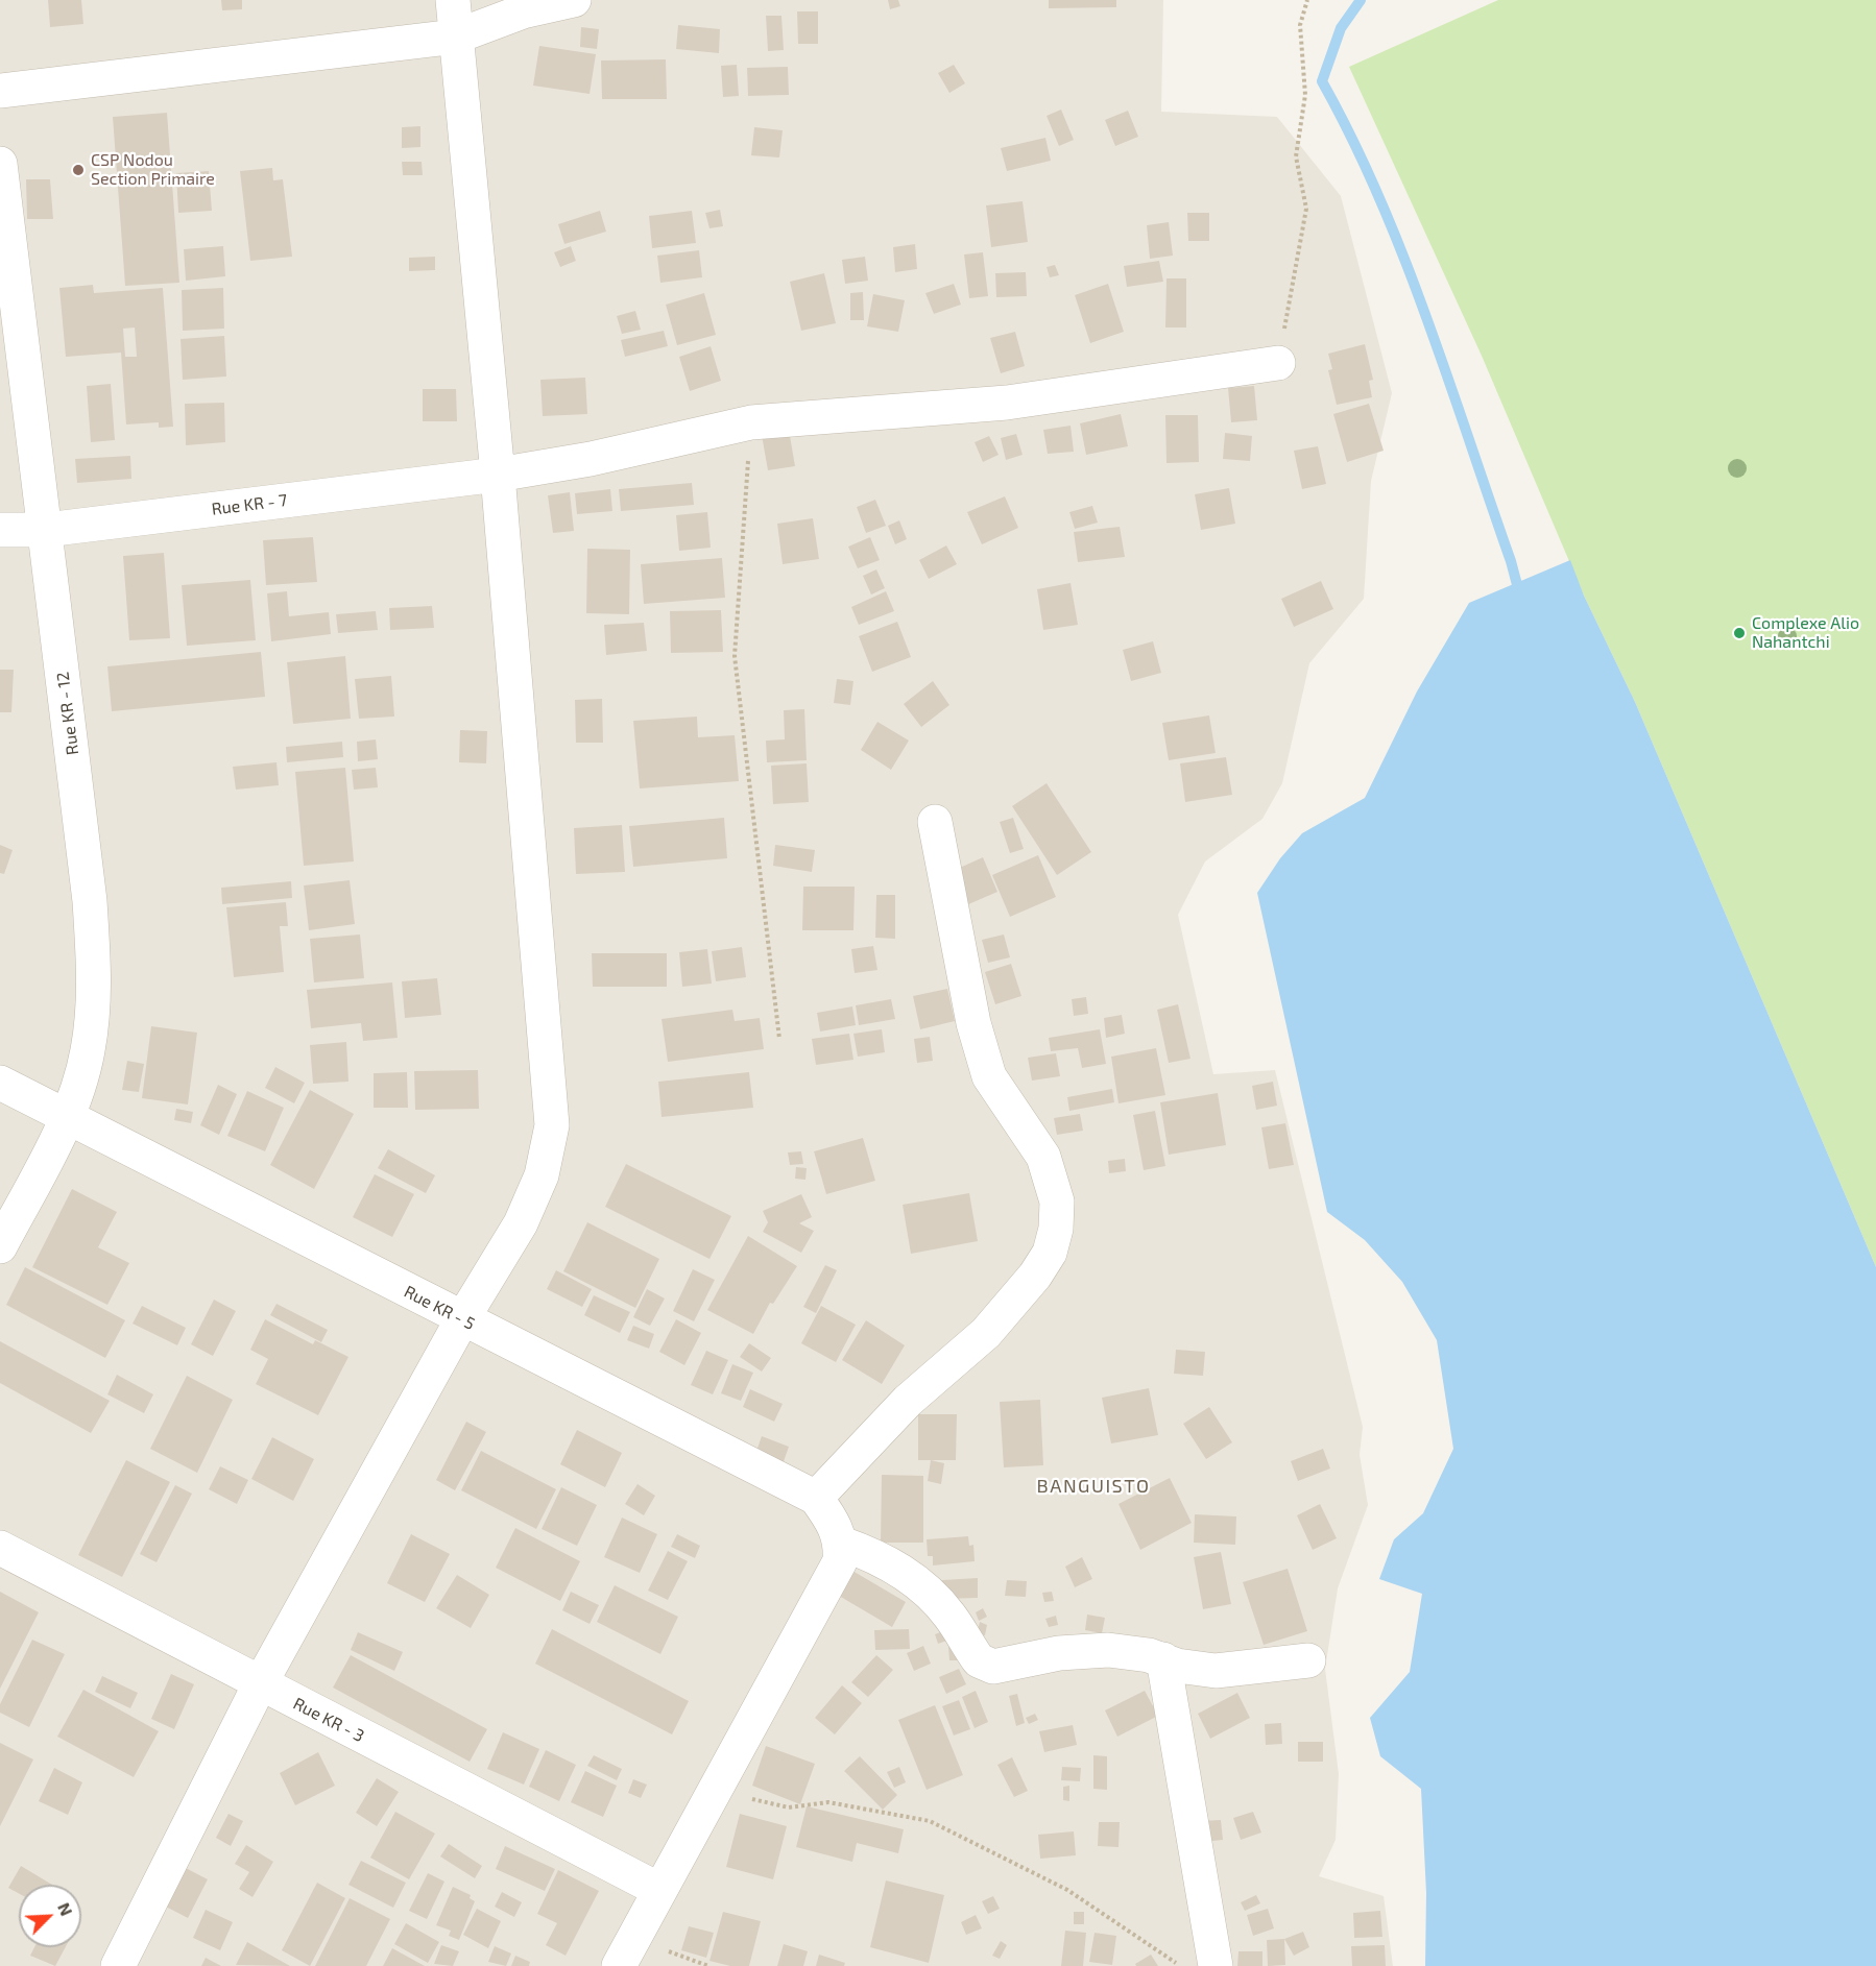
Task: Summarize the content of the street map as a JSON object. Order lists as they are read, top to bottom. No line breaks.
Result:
{"streets":{"street":["Rue KR - 7","Rue KR - 12","Rue KR - 5","Rue KR - 3"]},"crossings":[["Rue KR - 7","Rue KR - 12"],["Rue KR - 12","Rue KR - 5"]],"districts":["BANGUISTO"],"places":["CSP Nodou Section Primaire","Complexe Alio Nahantchi"],"north":"top right"}
